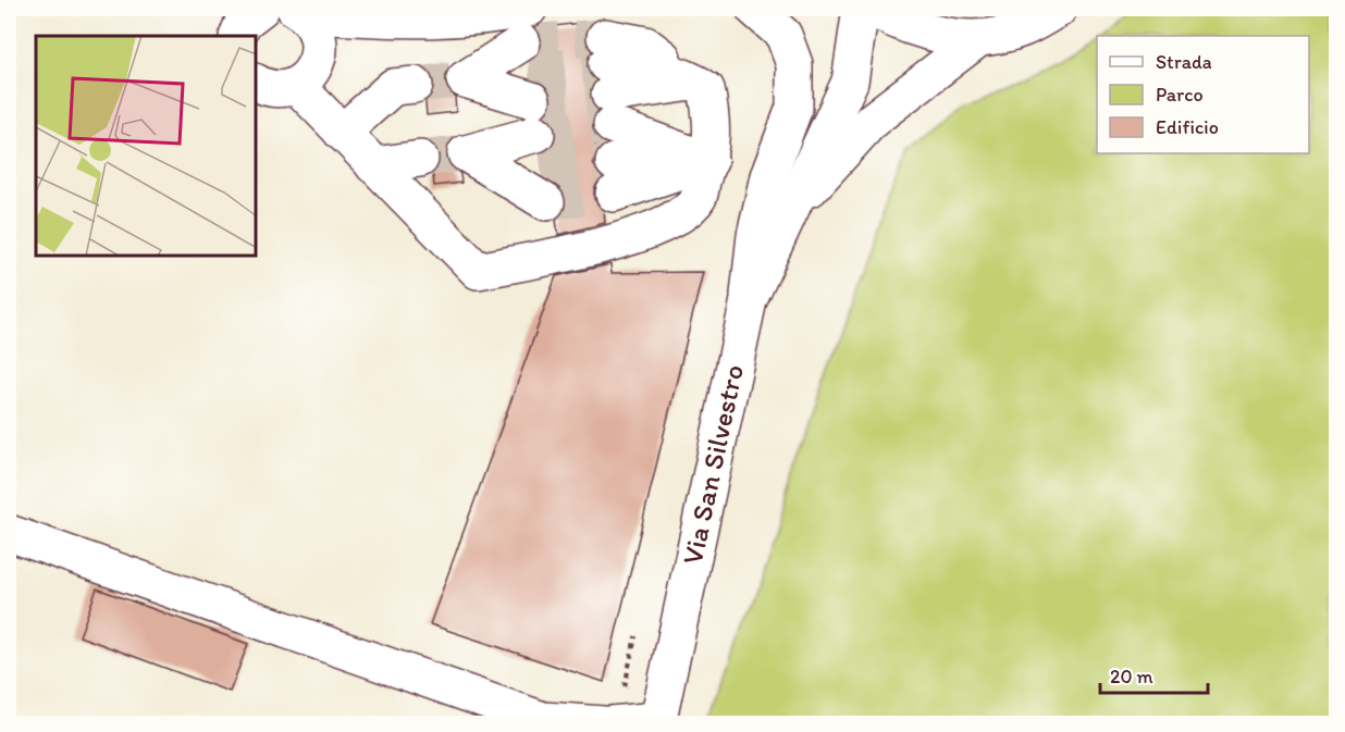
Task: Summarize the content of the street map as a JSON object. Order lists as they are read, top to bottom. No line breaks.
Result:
{"streets":{"main road":["Via San Silvestro"]},"legend":["Strada","Parco","Edificio"],"scale_bar":"20 m"}
